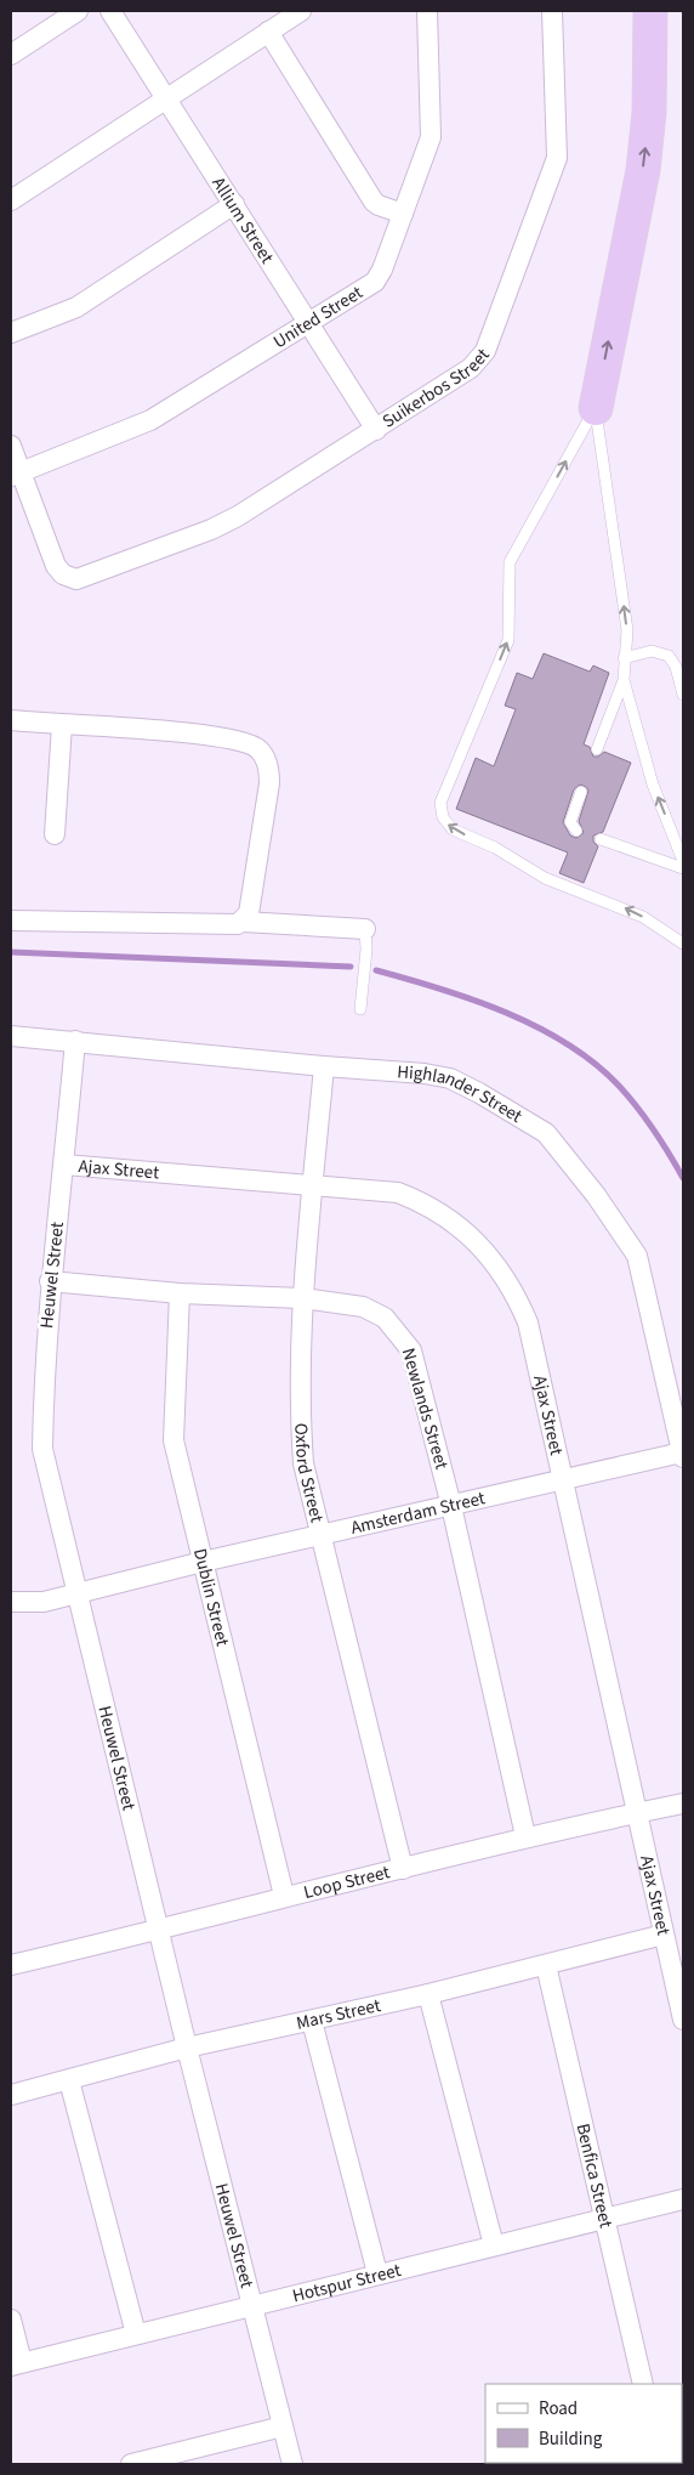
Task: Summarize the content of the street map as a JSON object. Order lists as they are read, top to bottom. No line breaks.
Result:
{"streets":{"street":["Allium Street","United Street","Suikerbos Street","Highlander Street","Ajax Street","Heuwel Street","Newlands Street","Oxford Street","Amsterdam Street","Dublin Street","Loop Street","Mars Street","Benfica Street","Hotspur Street"]},"crossings":[["Allium Street","United Street"],["Allium Street","Suikerbos Street"],["United Street","Suikerbos Street"],["Highlander Street","Heuwel Street"],["Highlander Street","Oxford Street"],["Highlander Street","Amsterdam Street"],["Ajax Street","Heuwel Street"],["Ajax Street","Oxford Street"],["Ajax Street","Amsterdam Street"],["Ajax Street","Loop Street"],["Ajax Street","Mars Street"],["Heuwel Street","Newlands Street"],["Heuwel Street","Amsterdam Street"],["Heuwel Street","Loop Street"],["Heuwel Street","Mars Street"],["Heuwel Street","Hotspur Street"],["Newlands Street","Oxford Street"],["Newlands Street","Amsterdam Street"],["Newlands Street","Dublin Street"],["Newlands Street","Loop Street"],["Oxford Street","Amsterdam Street"],["Oxford Street","Loop Street"],["Amsterdam Street","Dublin Street"],["Dublin Street","Loop Street"],["Mars Street","Benfica Street"],["Benfica Street","Hotspur Street"]],"legend":["Road","Building"]}
